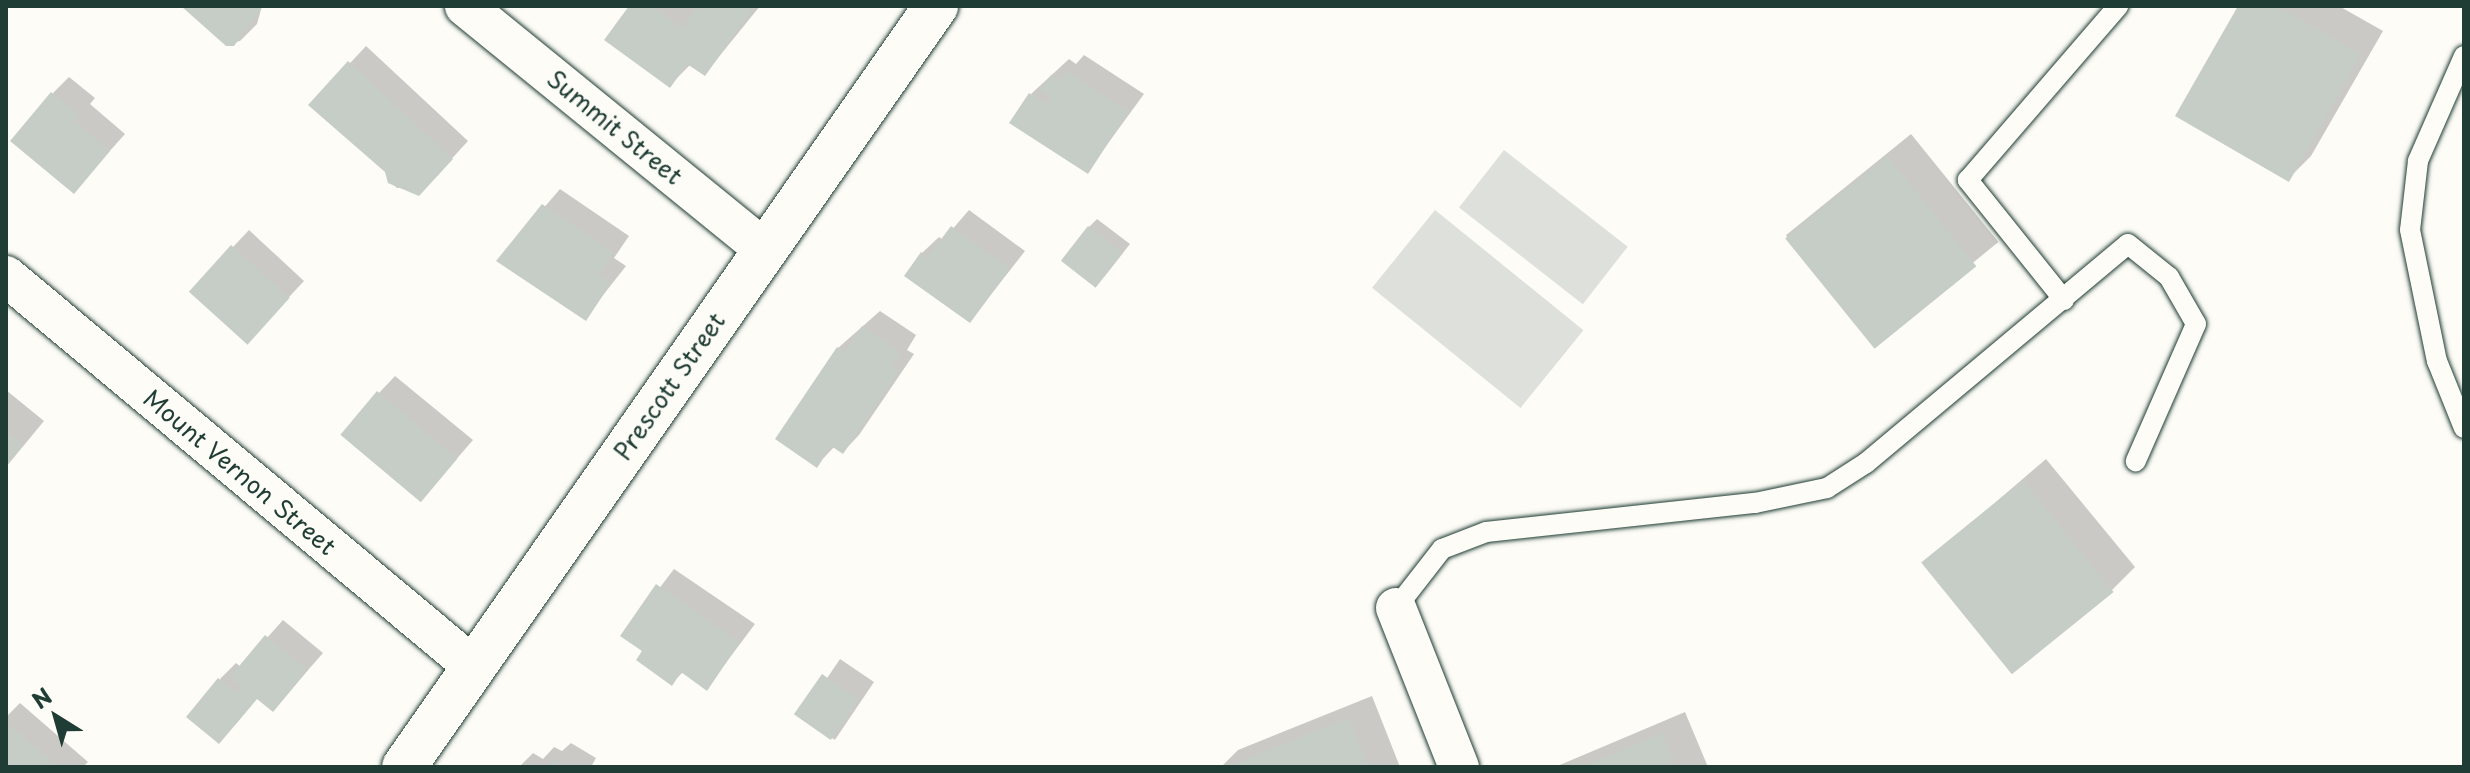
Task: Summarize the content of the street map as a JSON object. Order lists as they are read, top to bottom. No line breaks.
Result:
{"streets":{"street":["Summit Street","Prescott Street","Mount Vernon Street"]},"crossings":[["Summit Street","Prescott Street"],["Prescott Street","Mount Vernon Street"]],"north":"top left"}
